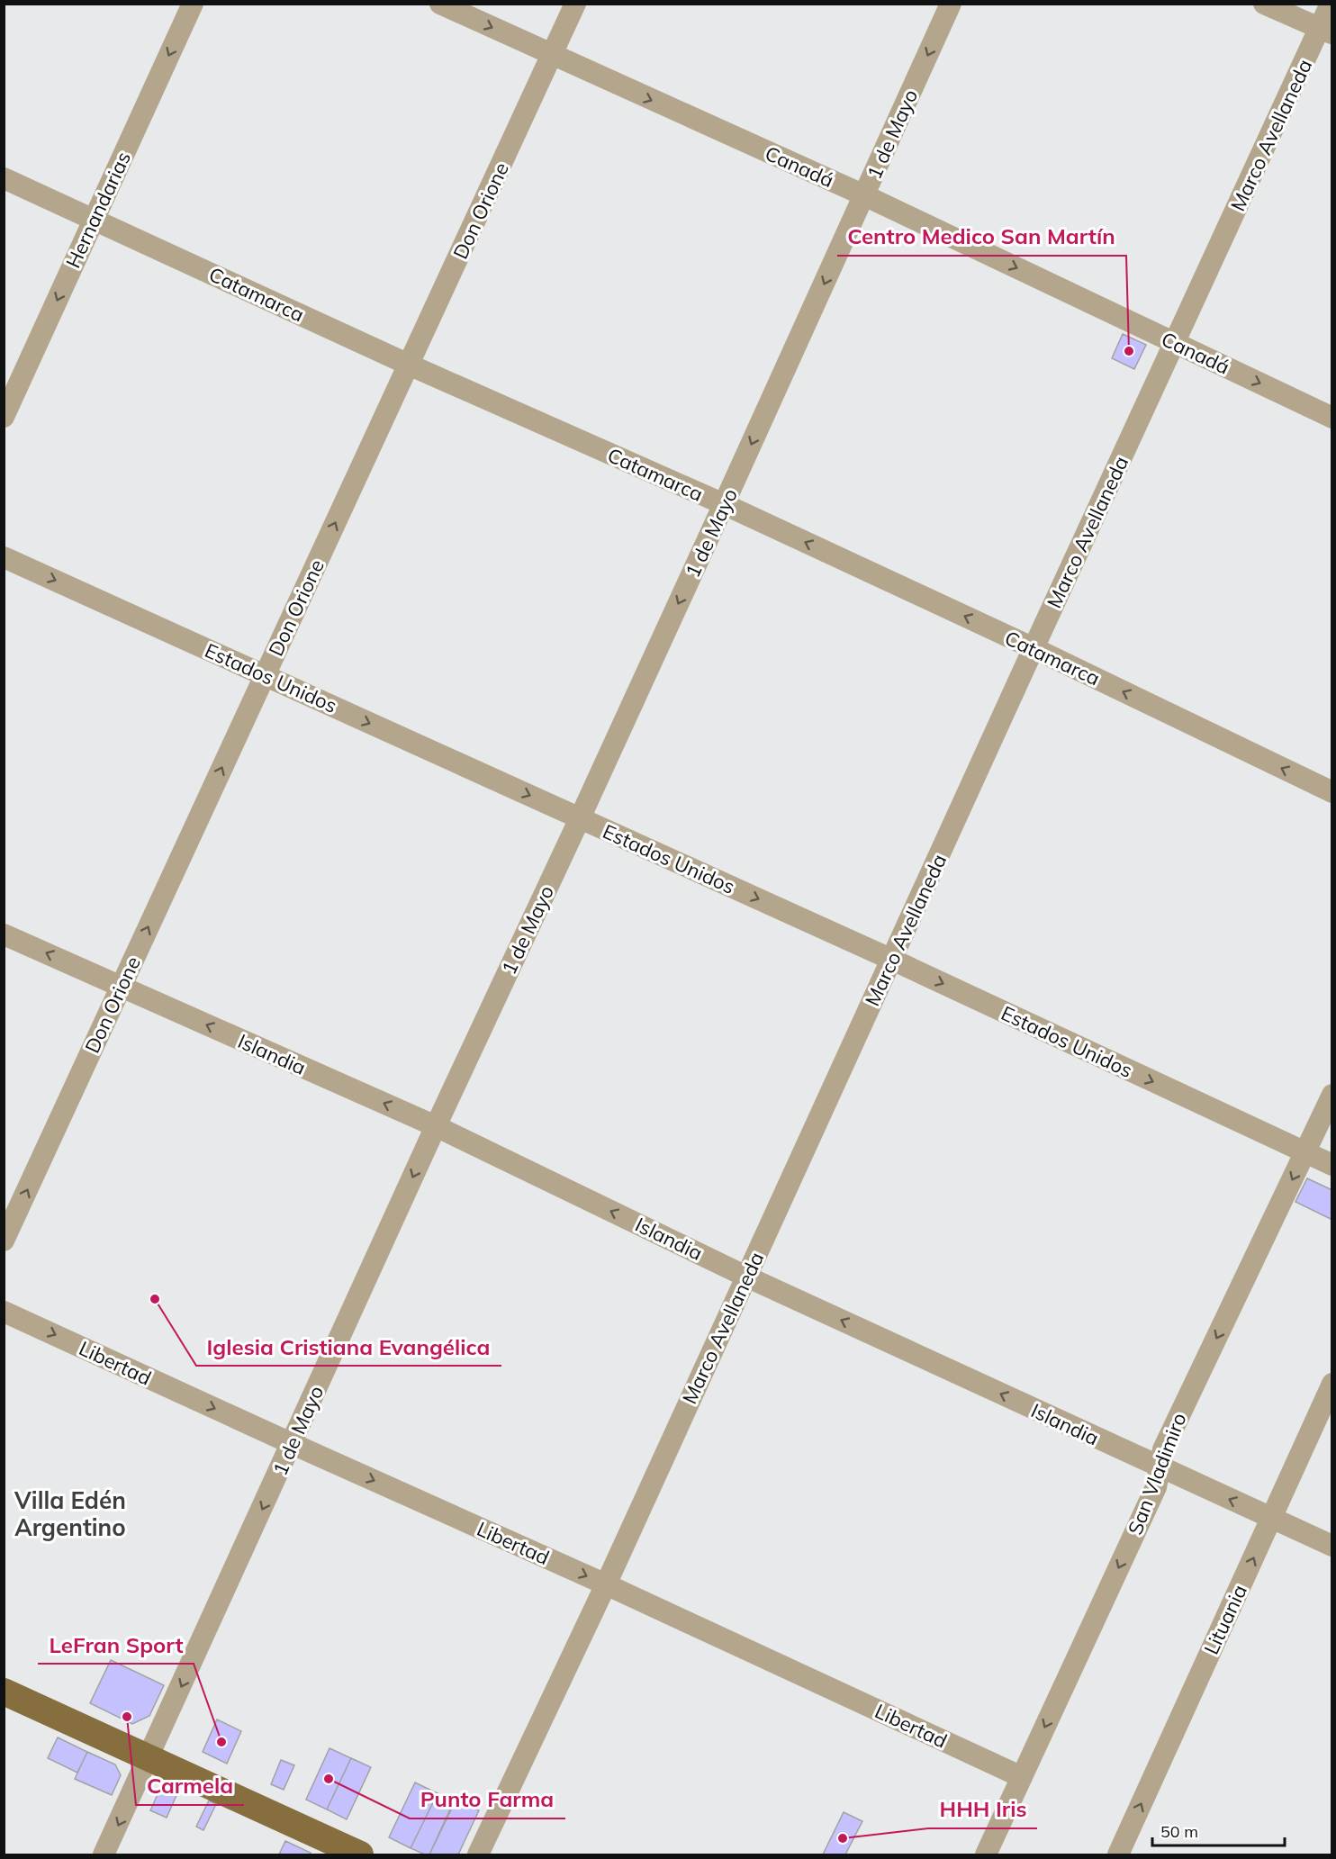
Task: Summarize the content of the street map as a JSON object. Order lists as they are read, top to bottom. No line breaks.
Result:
{"streets":{"street":["1 de Mayo","Marco Avellaneda","Canadá","Hernandarias","Don Orione","Catamarca","Estados Unidos","Islandia","Libertad","San Vladimiro","Lituania"]},"crossings":[["1 de Mayo","Canadá"],["1 de Mayo","Catamarca"],["1 de Mayo","Estados Unidos"],["1 de Mayo","Islandia"],["1 de Mayo","Libertad"],["Marco Avellaneda","Canadá"],["Marco Avellaneda","Catamarca"],["Marco Avellaneda","Estados Unidos"],["Marco Avellaneda","Islandia"],["Marco Avellaneda","Libertad"],["Canadá","Don Orione"],["Hernandarias","Catamarca"],["Don Orione","Catamarca"],["Don Orione","Estados Unidos"],["Don Orione","Islandia"],["Estados Unidos","San Vladimiro"],["Islandia","San Vladimiro"],["Islandia","Lituania"],["Libertad","San Vladimiro"]],"one_way":["1 de Mayo","Canadá","Hernandarias","Don Orione","Catamarca","Estados Unidos","Islandia","Libertad","San Vladimiro","Lituania"],"districts":["Villa Edén Argentino"],"places":["Centro Medico San Martín","Iglesia Cristiana Evangélica","Carmela","LeFran Sport","Punto Farma","HHH Iris"],"scale_bar":"50 m"}
